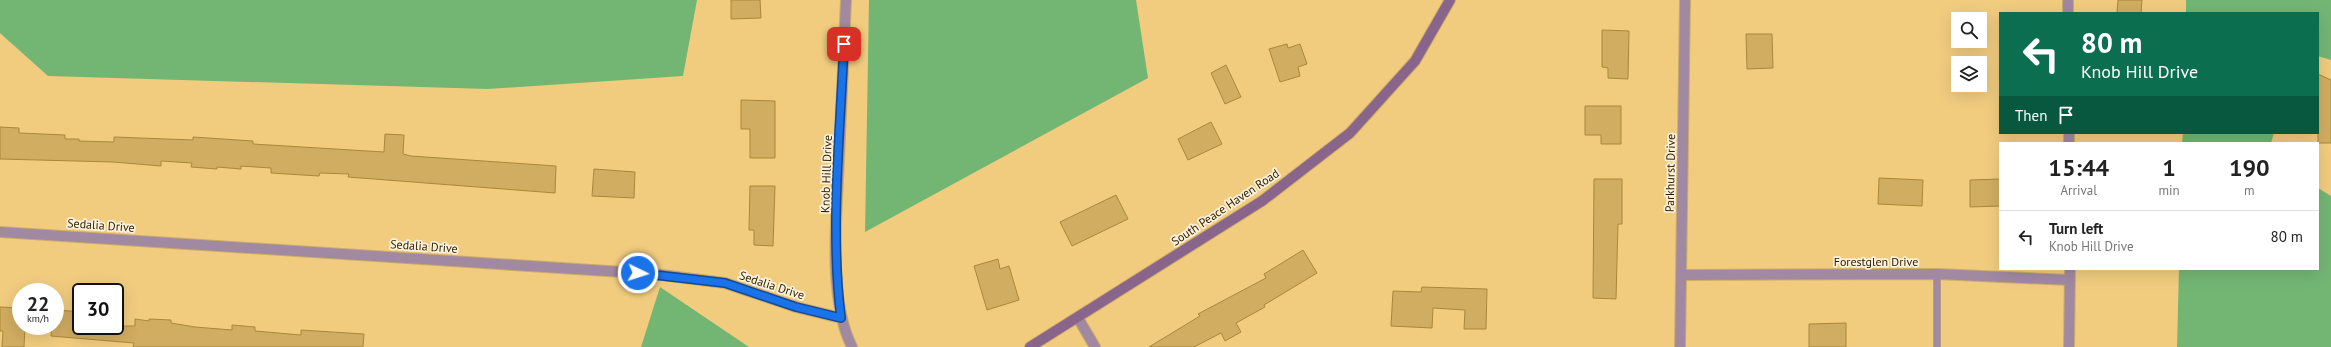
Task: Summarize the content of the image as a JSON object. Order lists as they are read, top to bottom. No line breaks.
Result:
{"streets":{"main road":["South Peace Haven Road"],"street":["Parkhurst Drive","Knob Hill Drive","Sedalia Drive","Forestglen Drive"]},"crossings":[["Parkhurst Drive","Forestglen Drive"],["Knob Hill Drive","Sedalia Drive"]],"page":{"turn":["80 m","Knob Hill Drive"],"then":"Then","eta":["15:44","Arrival","1","min","190","m"],"list":[{"name":"Turn left","note":"Knob Hill Drive","value":"80 m"}],"speed":"22 km/h","limit":"30"}}
